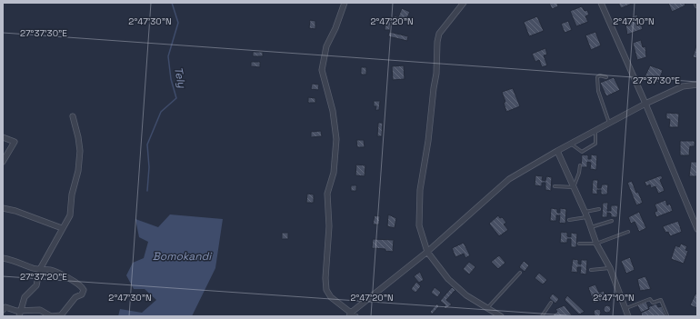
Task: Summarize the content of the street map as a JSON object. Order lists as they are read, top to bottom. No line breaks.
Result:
{"water":["Tely","Bomokandi"],"coordinates":["2°47'30\"N","2°47'20\"N","2°47'10\"N","27°37'30\"E","27°37'20\"E"]}
